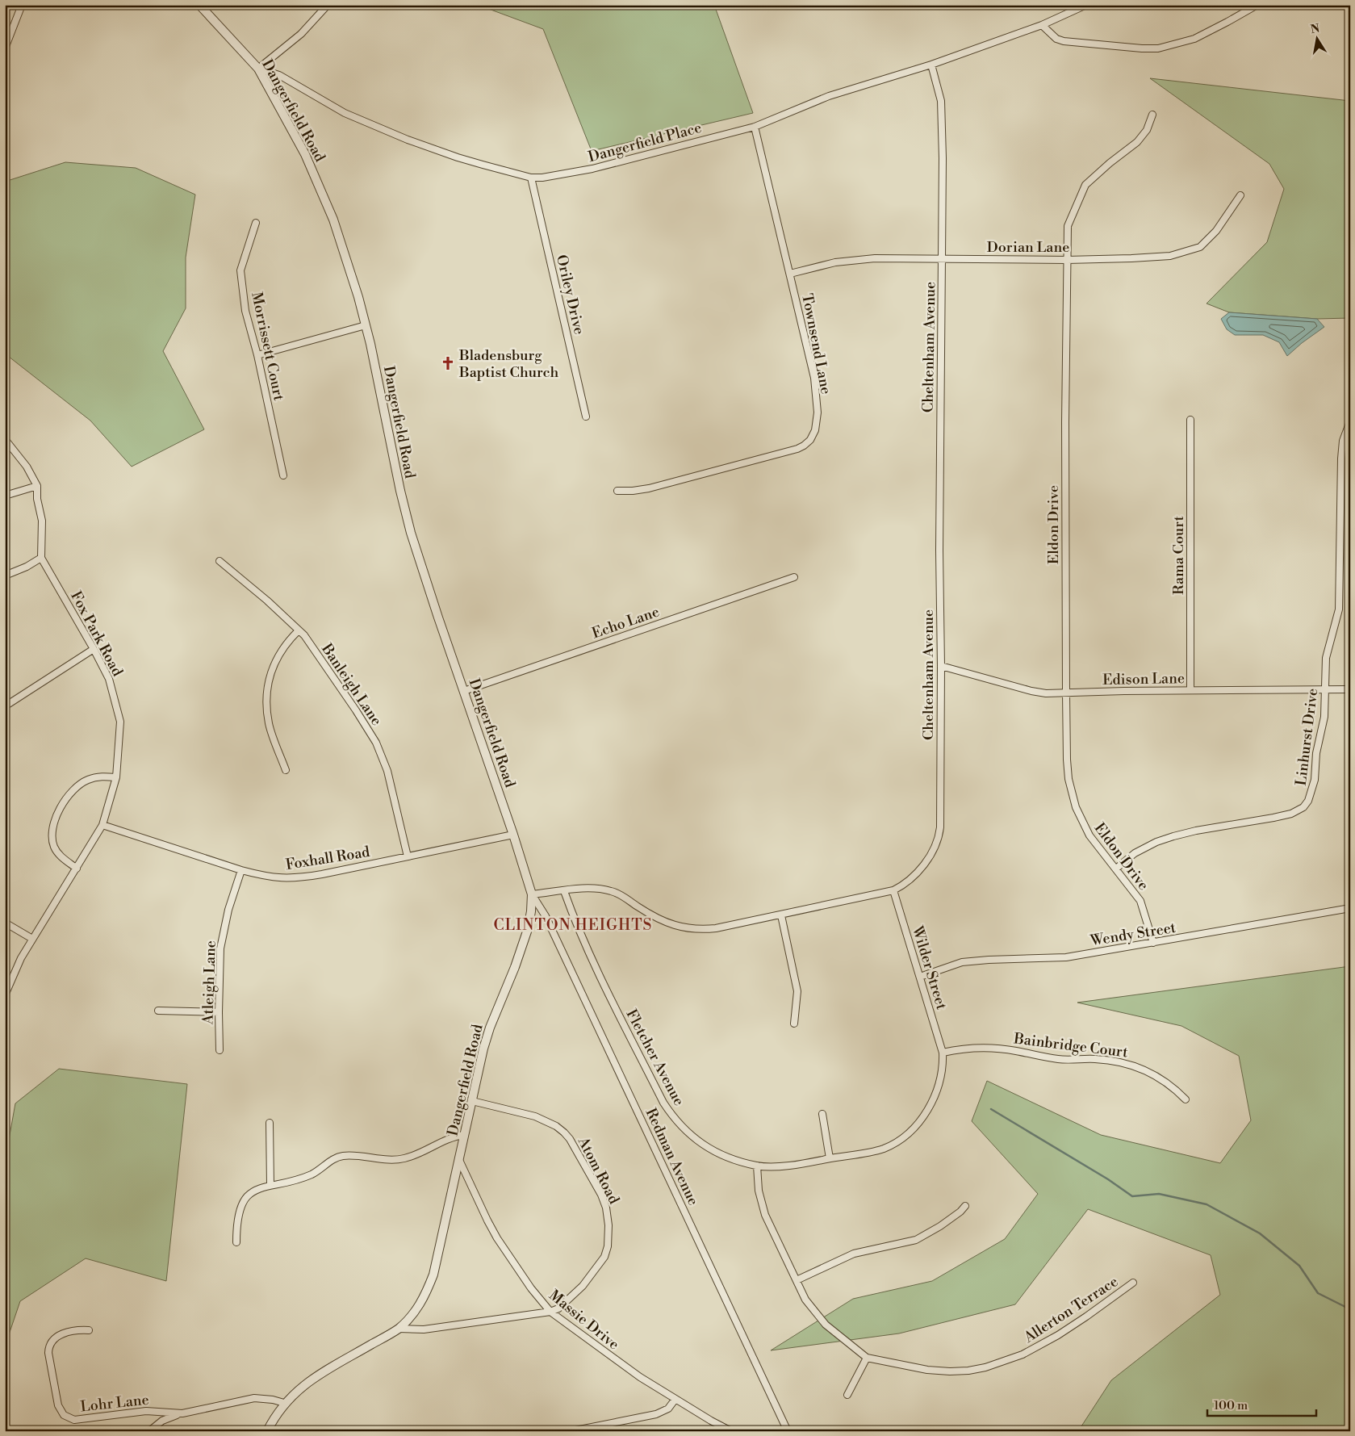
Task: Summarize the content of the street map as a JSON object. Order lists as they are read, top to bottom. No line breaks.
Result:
{"streets":{"street":["Dangerfield Road","Dangerfield Place","Dorian Lane","Oriley Drive","Townsend Lane","Morrissett Court","Cheltenham Avenue","Eldon Drive","Rama Court","Echo Lane","Fox Park Road","Edison Lane","Banleigh Lane","Linhurst Drive","Foxhall Road","Wendy Street","Wilder Street","Atleigh Lane","Bainbridge Court","Fletcher Avenue","Redman Avenue","Atom Road","Allerton Terrace","Massie Drive","Lohr Lane"]},"crossings":[["Dangerfield Road","Dangerfield Place"],["Dangerfield Road","Cheltenham Avenue"],["Dangerfield Road","Echo Lane"],["Dangerfield Road","Foxhall Road"],["Dangerfield Road","Redman Avenue"],["Dangerfield Road","Atom Road"],["Dangerfield Road","Massie Drive"],["Dangerfield Road","Lohr Lane"],["Dangerfield Place","Oriley Drive"],["Dangerfield Place","Townsend Lane"],["Dangerfield Place","Cheltenham Avenue"],["Dorian Lane","Townsend Lane"],["Dorian Lane","Cheltenham Avenue"],["Dorian Lane","Eldon Drive"],["Cheltenham Avenue","Edison Lane"],["Cheltenham Avenue","Wilder Street"],["Cheltenham Avenue","Fletcher Avenue"],["Cheltenham Avenue","Redman Avenue"],["Eldon Drive","Edison Lane"],["Eldon Drive","Linhurst Drive"],["Eldon Drive","Wendy Street"],["Rama Court","Edison Lane"],["Fox Park Road","Foxhall Road"],["Edison Lane","Linhurst Drive"],["Banleigh Lane","Foxhall Road"],["Foxhall Road","Atleigh Lane"],["Wendy Street","Wilder Street"],["Wilder Street","Bainbridge Court"],["Wilder Street","Fletcher Avenue"],["Bainbridge Court","Fletcher Avenue"],["Atom Road","Massie Drive"]],"districts":["CLINTON HEIGHTS"],"places":{"church":["Bladensburg Baptist Church"]},"scale_bar":"100 m","north":"top"}
